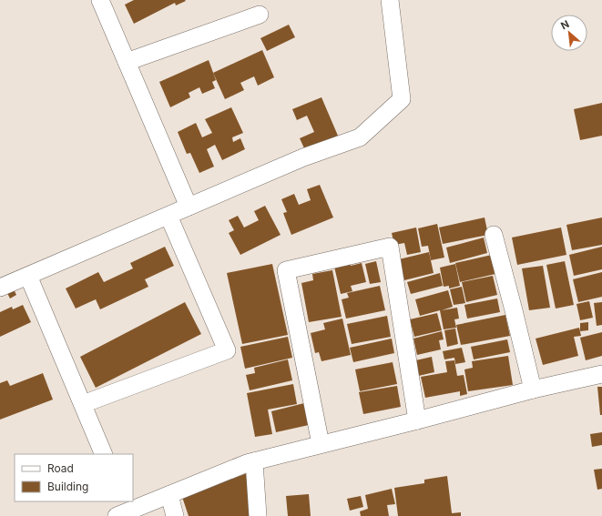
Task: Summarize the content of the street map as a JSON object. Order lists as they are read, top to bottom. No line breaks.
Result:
{"legend":["Road","Building"],"north":"top left"}
